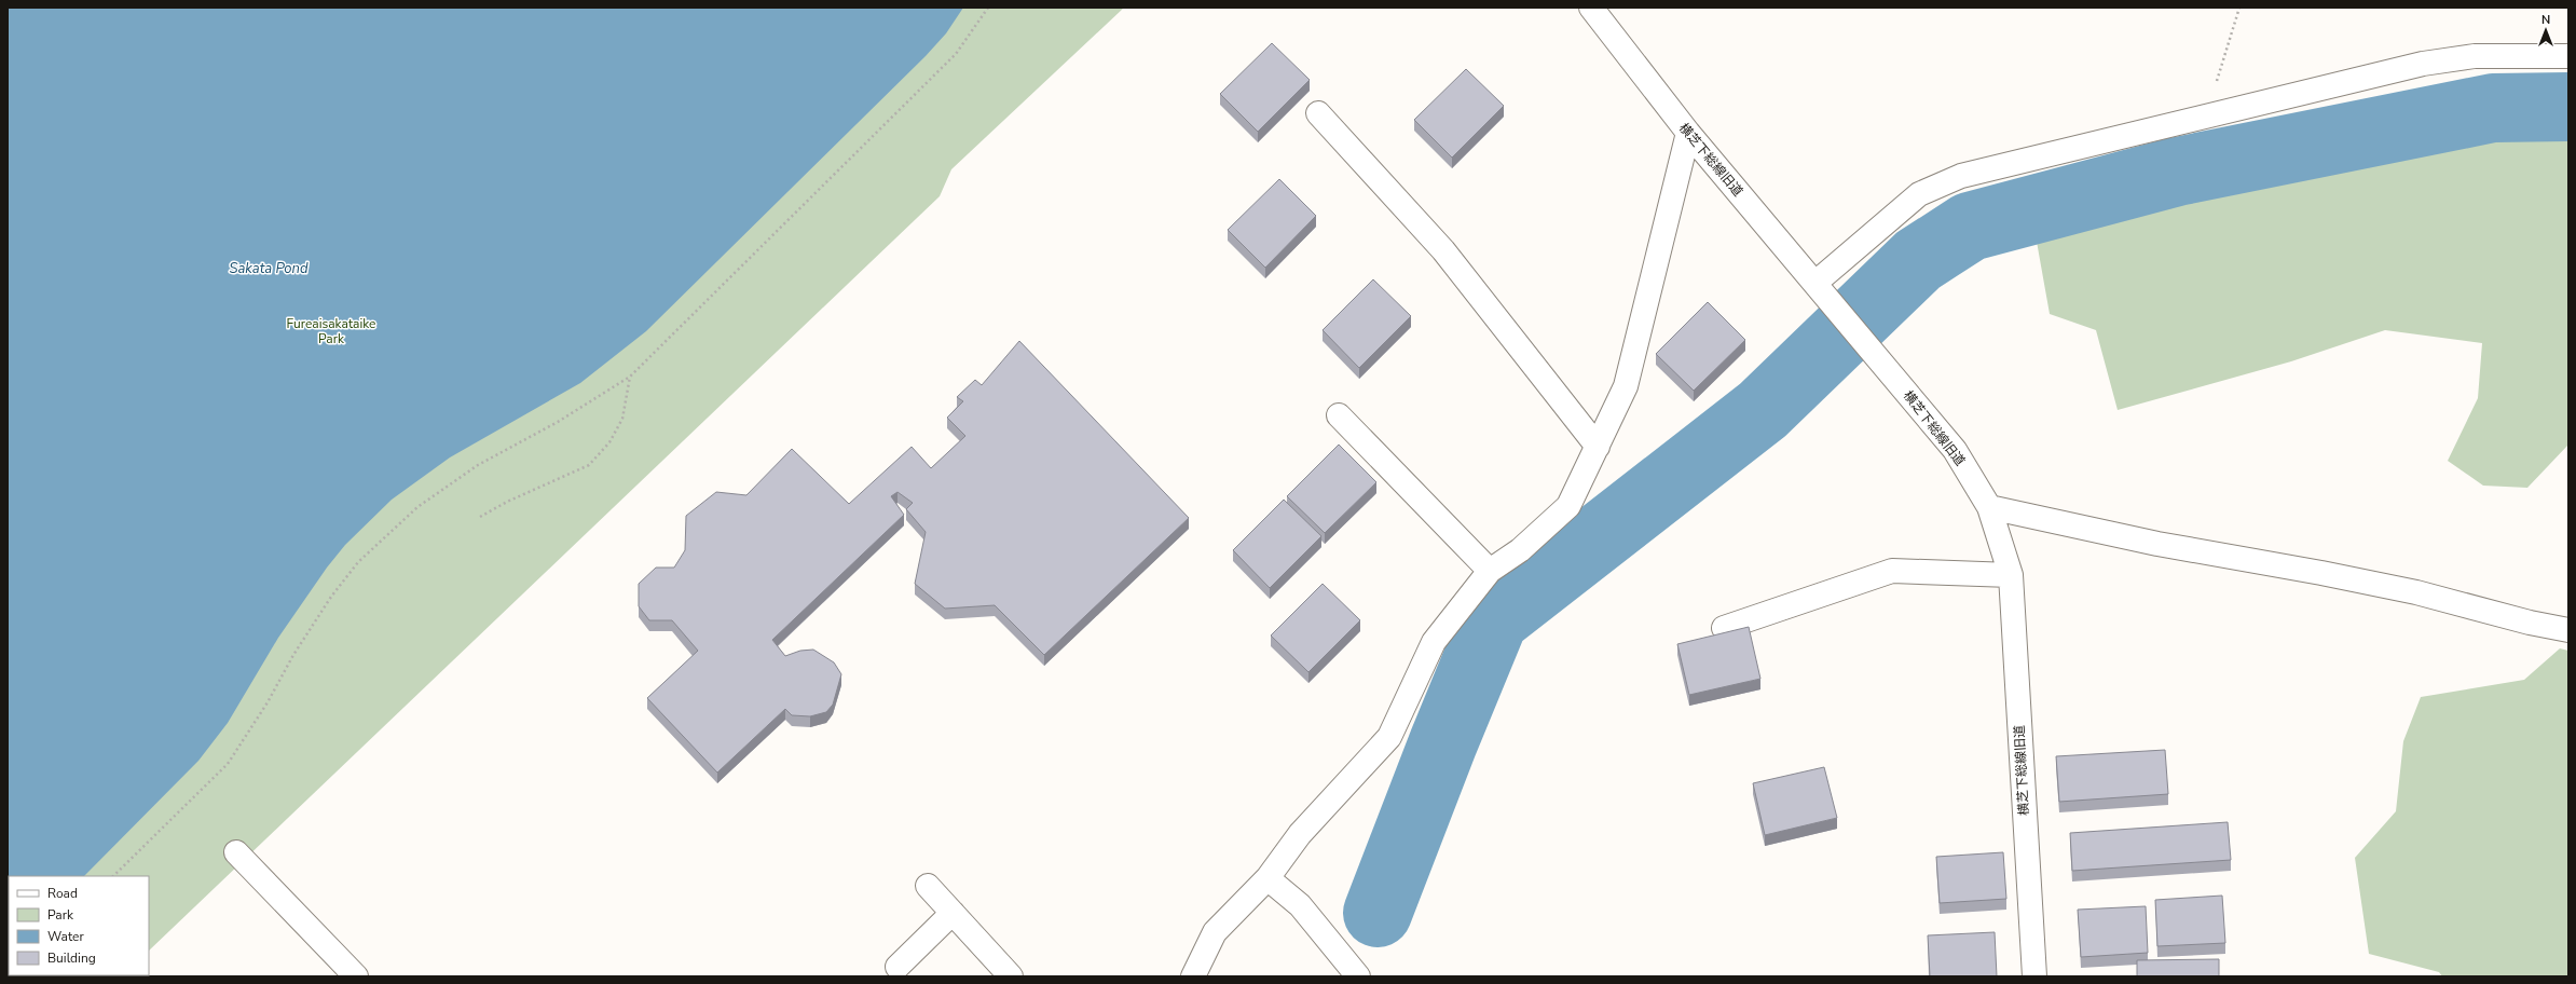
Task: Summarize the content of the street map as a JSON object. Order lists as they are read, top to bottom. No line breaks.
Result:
{"streets":{"street":["横芝下総線旧道"]},"water":["Sakata Pond"],"parks":["Fureaisakataike Park"],"legend":["Road","Park","Water","Building"],"north":"top"}
